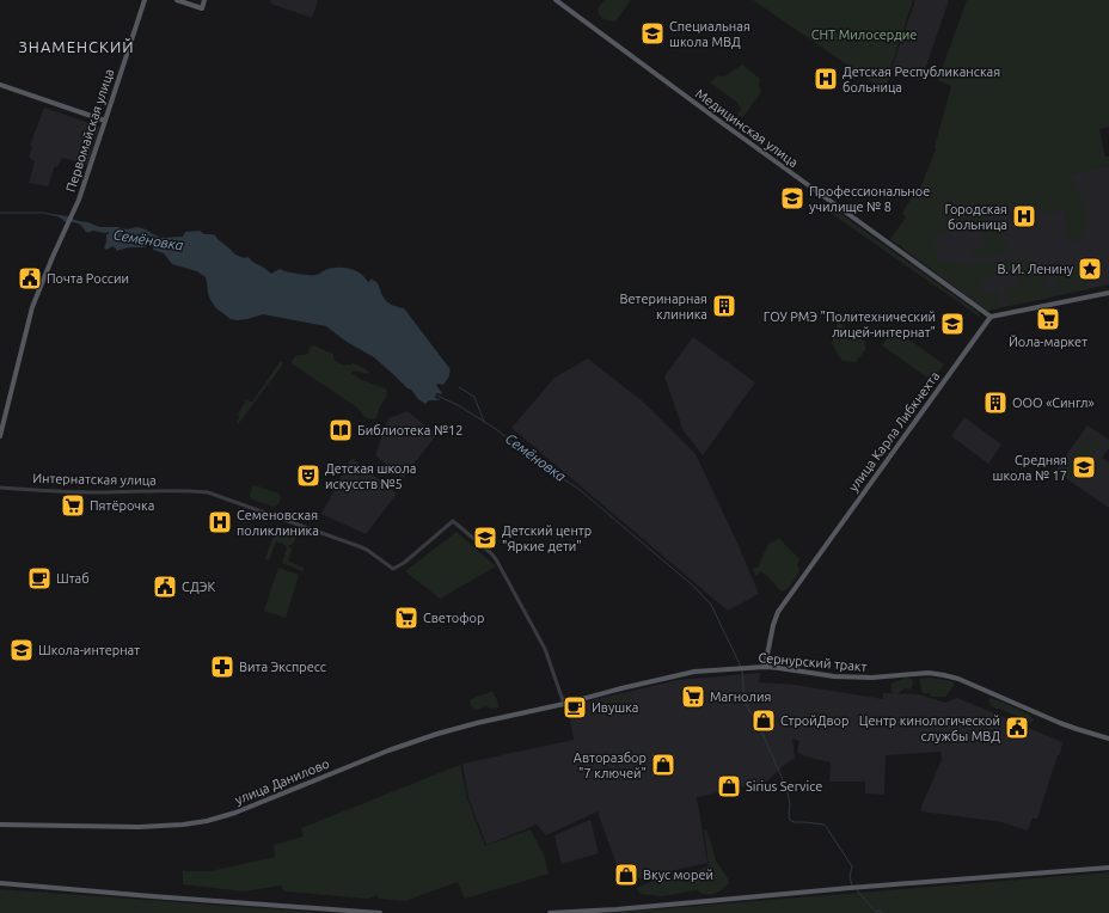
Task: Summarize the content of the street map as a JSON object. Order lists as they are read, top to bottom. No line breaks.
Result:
{"streets":{"main road":["Медицинская улица","Первомайская улица","улица Карла Либкнехта","Сернурский тракт","улица Данилово"],"street":["Интернатская улица"]},"crossings":[["Медицинская улица","улица Карла Либкнехта"],["улица Карла Либкнехта","Сернурский тракт"],["Интернатская улица","Сернурский тракт"],["Интернатская улица","улица Данилово"],["Сернурский тракт","улица Данилово"]],"districts":["ЗНАМЕНСКИЙ"],"water":["Семёновка"],"parks":["СНТ Милосердие"],"places":{"school or university":["Специальная школа МВД","Профессиональное училище № 8","ГОУ РМЭ \"Политехнический лицей-интернат\"","Средняя школа № 17","Детский центр \"Яркие дети\"","Школа-интернат"],"hospital":["Детская Республиканская больница","Городская больница","Семеновская поликлиника"],"place":["В. И. Ленину"],"public building":["Почта России","СДЭК","Центр кинологической службы МВД"],"building":["Ветеринарная клиника","ООО «Сингл»"],"supermarket":["Йола-маркет","Пятёрочка","Светофор","Магнолия"],"library":["Библиотека №12"],"theatre":["Детская школа искусств №5"],"cafe":["Штаб","Ивушка"],"pharmacy":["Вита Экспресс"],"shop":["СтройДвор","Авторазбор \"7 ключей\"","Sirius Service","Вкус морей"]}}
